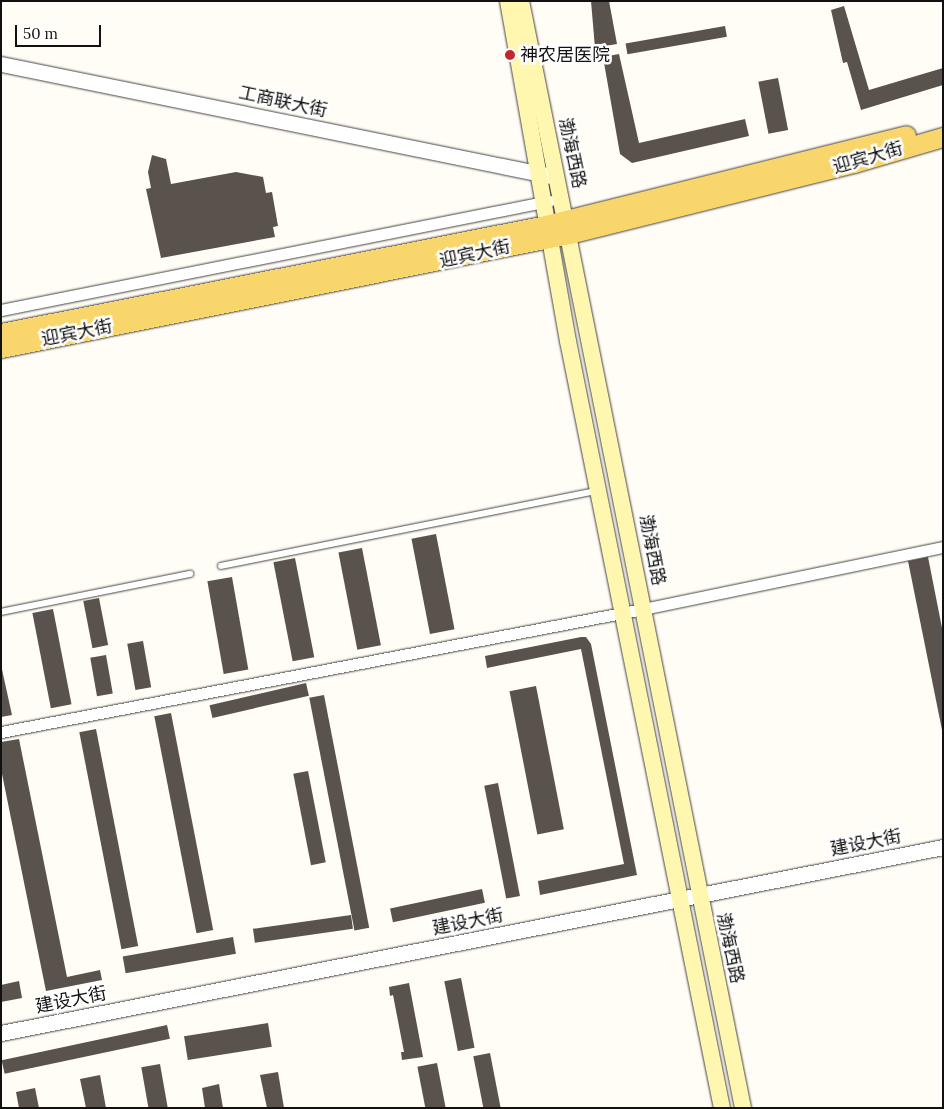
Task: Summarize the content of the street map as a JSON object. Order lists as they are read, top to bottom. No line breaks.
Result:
{"streets":{"main road":["渤海西路","迎宾大街"],"street":["工商联大街","建设大街"]},"crossings":[["工商联大街","渤海西路"],["渤海西路","迎宾大街"],["渤海西路","建设大街"]],"places":["神农居医院"],"scale_bar":"50 m"}
